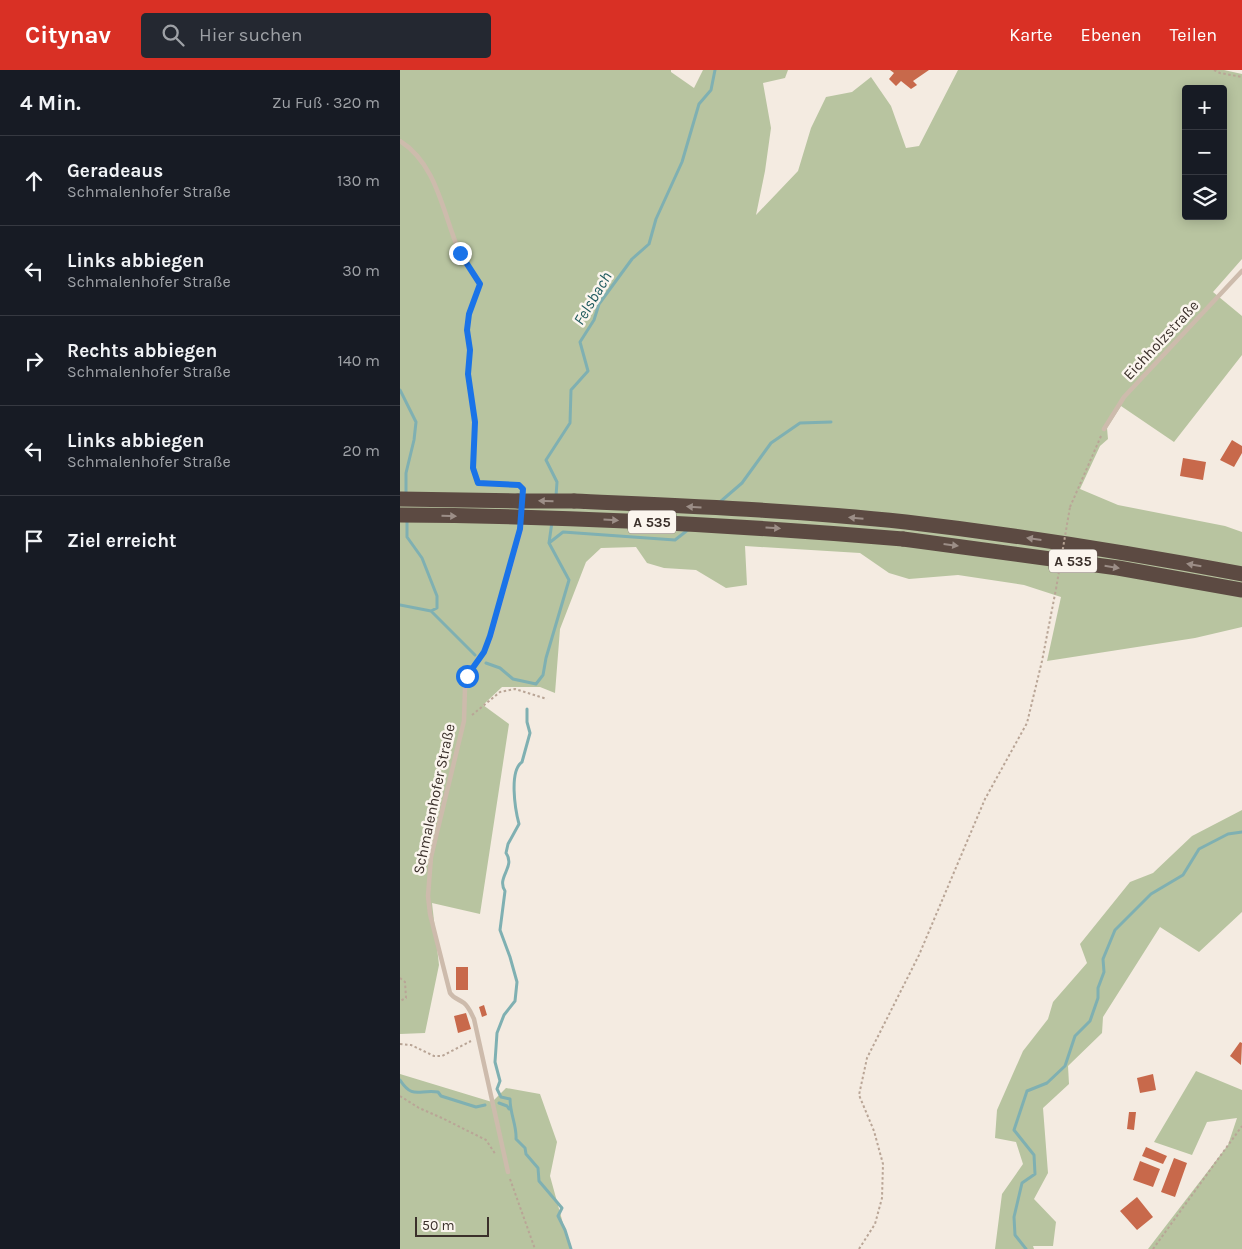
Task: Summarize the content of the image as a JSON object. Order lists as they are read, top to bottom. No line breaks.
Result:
{"streets":{"highway":["A 535"],"lane":["Eichholzstraße","Schmalenhofer Straße"]},"water":["Felsbach"],"scale_bar":"50 m","page":{"header":"Citynav","search":"Hier suchen","nav":["Karte","Ebenen","Teilen"],"heading":["4 Min.","Zu Fuß · 320 m"],"map_buttons":["+","−"],"list":[["Geradeaus","Schmalenhofer Straße","130 m"],["Links abbiegen","Schmalenhofer Straße","30 m"],["Rechts abbiegen","Schmalenhofer Straße","140 m"],["Links abbiegen","Schmalenhofer Straße","20 m"],"Ziel erreicht"],"scale":"50 m"}}
